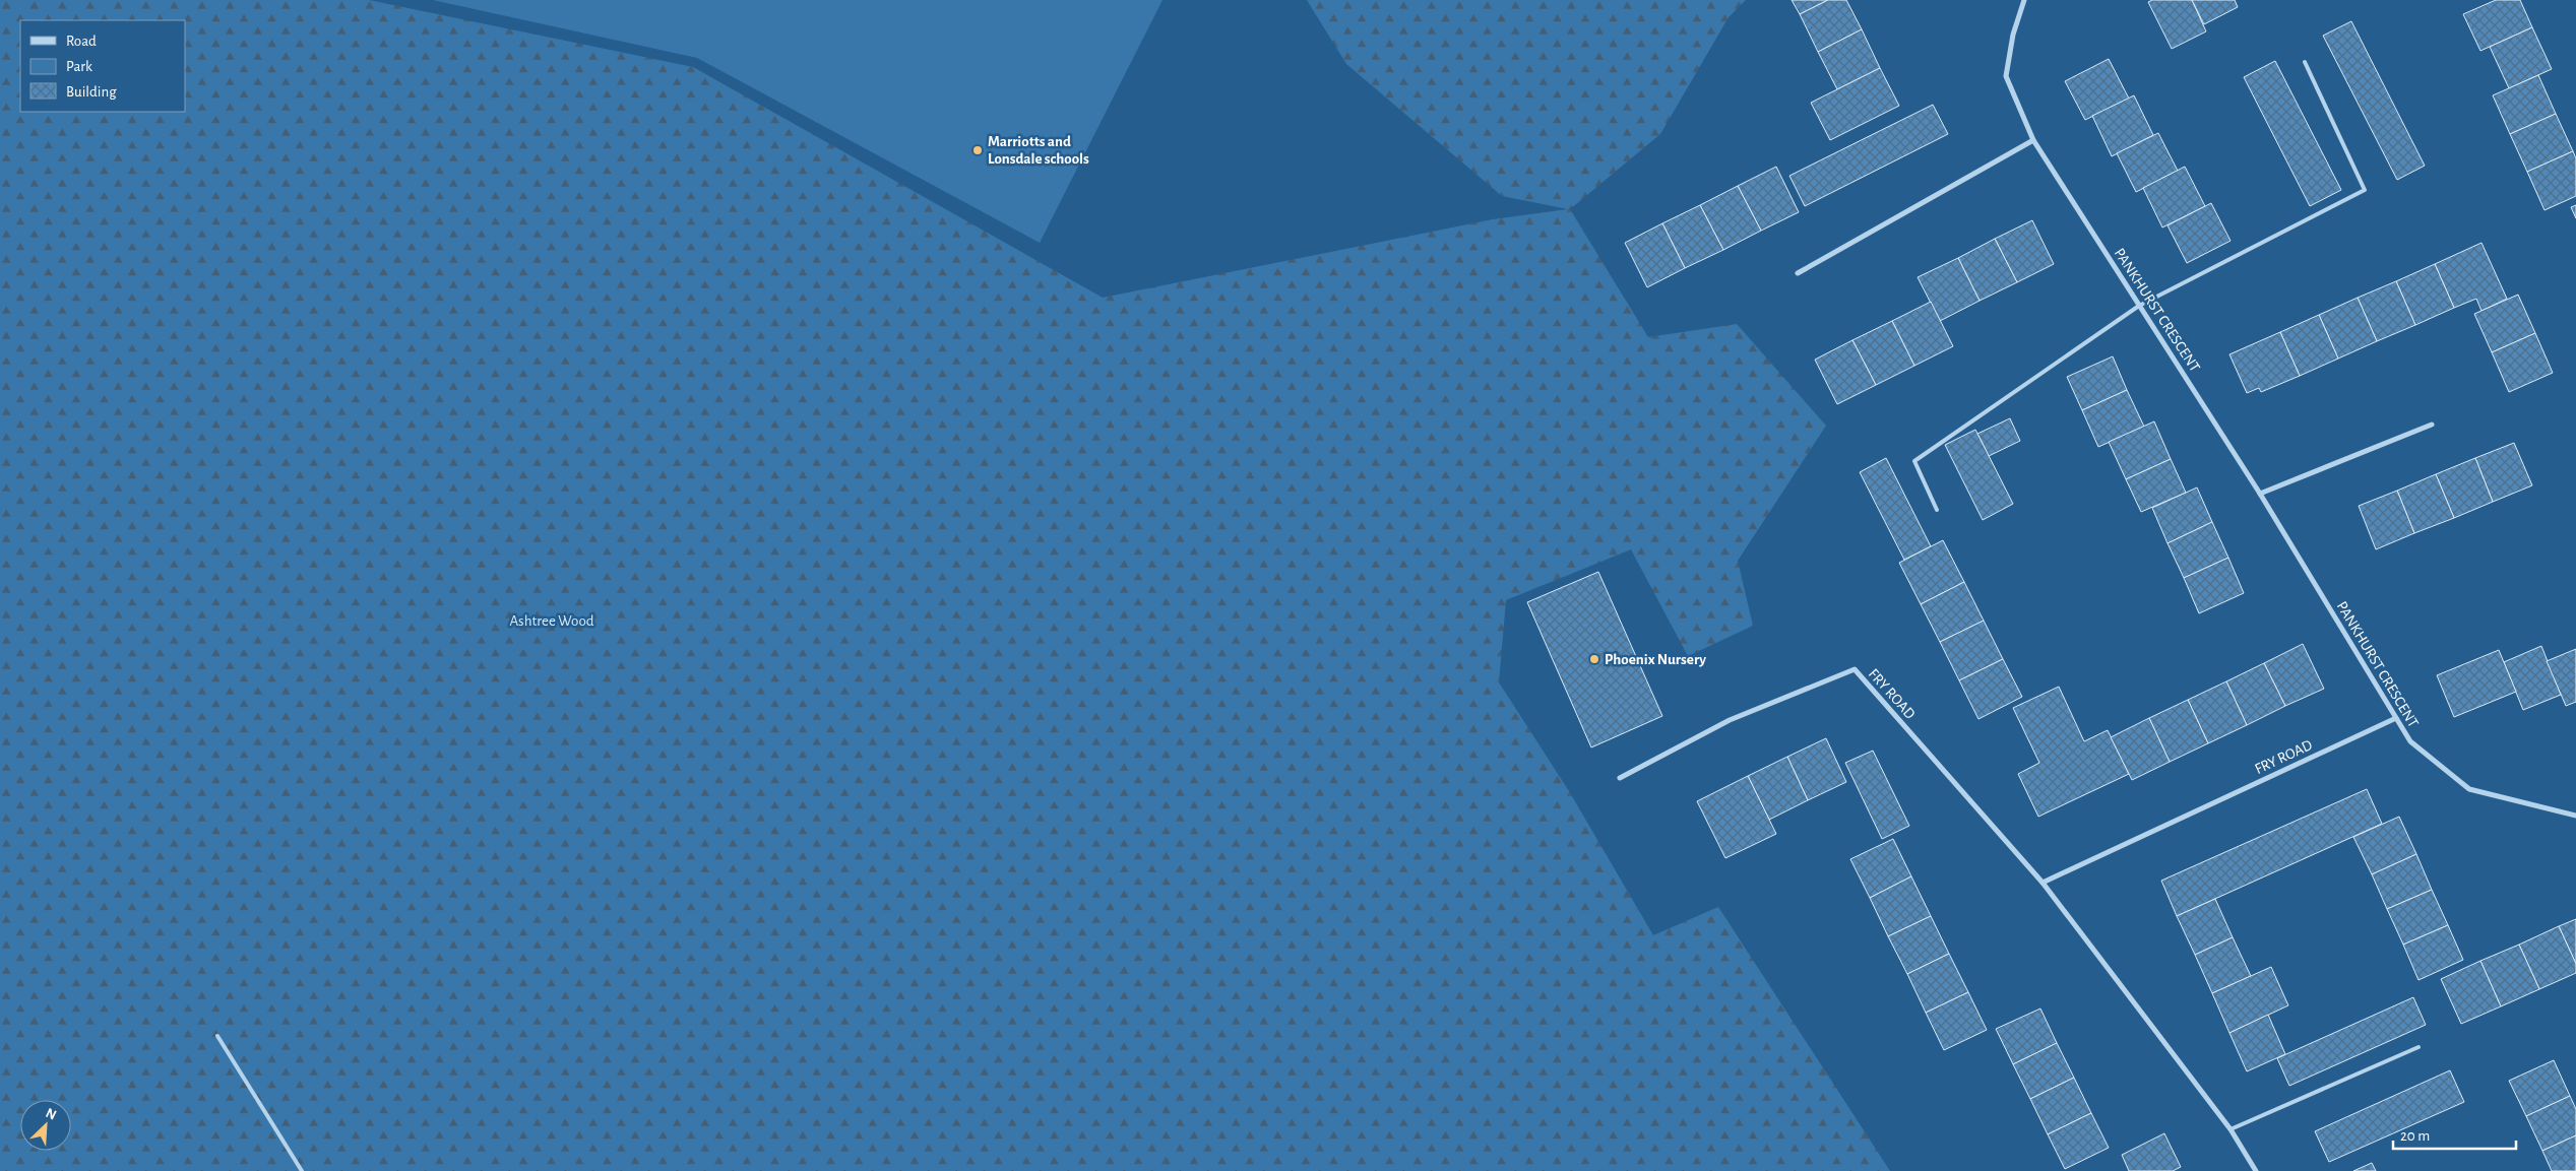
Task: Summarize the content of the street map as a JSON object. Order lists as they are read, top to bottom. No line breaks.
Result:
{"streets":{"street":["PANKHURST CRESCENT","FRY ROAD"]},"crossings":[["PANKHURST CRESCENT","FRY ROAD"]],"parks":["Ashtree Wood"],"places":["Marriotts and Lonsdale schools","Phoenix Nursery"],"legend":["Road","Park","Building"],"scale_bar":"20 m","north":"top right"}
